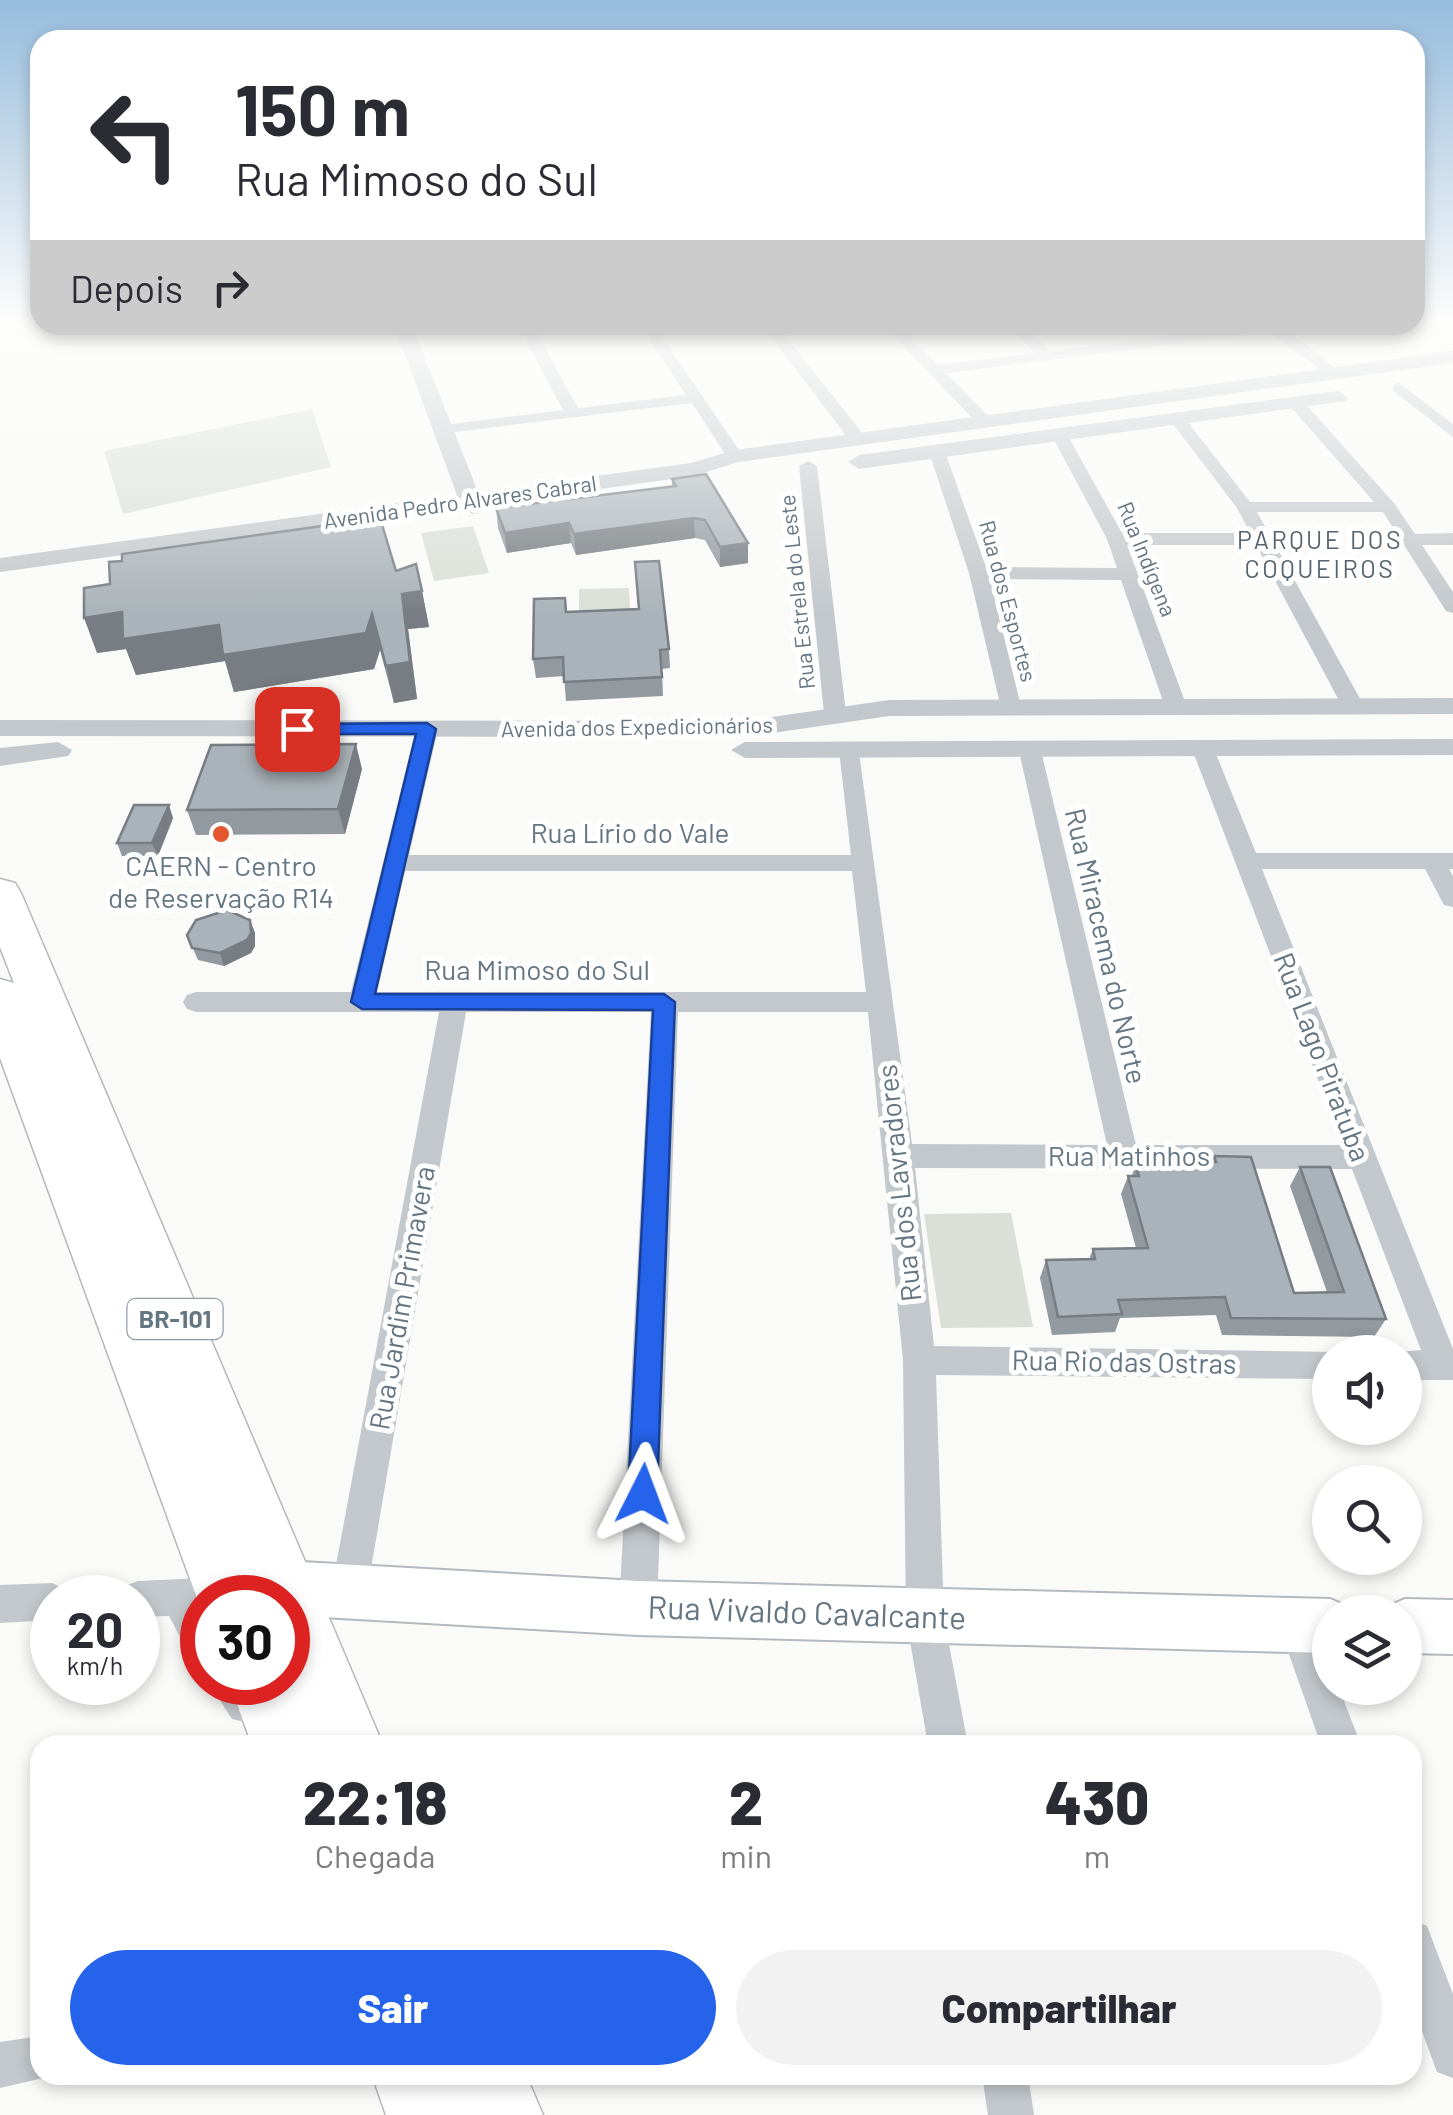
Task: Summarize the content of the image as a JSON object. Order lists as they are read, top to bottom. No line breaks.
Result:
{"streets":{"highway":["BR-101"],"main road":["Rua Vivaldo Cavalcante"],"street":["Avenida Pedro Alvares Cabral","Rua Indígena","Rua Estrela do Leste","Rua dos Esportes","Avenida dos Expedicionários","Rua Lírio do Vale","Rua Miracema do Norte","Rua Mimoso do Sul","Rua Lago Piratuba","Rua Matinhos","Rua dos Lavradores","Rua Jardim Primavera","Rua Rio das Ostras"]},"crossings":[["Avenida Pedro Alvares Cabral","Rua Indígena"],["Avenida Pedro Alvares Cabral","Rua Estrela do Leste"],["Avenida Pedro Alvares Cabral","Rua dos Esportes"],["Rua Indígena","Avenida dos Expedicionários"],["Rua Estrela do Leste","Avenida dos Expedicionários"],["Rua dos Esportes","Avenida dos Expedicionários"],["Avenida dos Expedicionários","Rua Miracema do Norte"],["Avenida dos Expedicionários","Rua Lago Piratuba"],["Avenida dos Expedicionários","Rua dos Lavradores"],["Rua Lírio do Vale","Rua dos Lavradores"],["Rua Miracema do Norte","Rua Matinhos"],["Rua Mimoso do Sul","Rua dos Lavradores"],["Rua Mimoso do Sul","Rua Jardim Primavera"],["Rua Lago Piratuba","Rua Matinhos"],["Rua Matinhos","Rua dos Lavradores"],["Rua dos Lavradores","Rua Rio das Ostras"],["Rua dos Lavradores","Rua Vivaldo Cavalcante"],["Rua Jardim Primavera","Rua Vivaldo Cavalcante"]],"districts":["PARQUE DOS COQUEIROS"],"places":["CAERN - Centro de Reservação R14"],"page":{"turn":["150 m","Rua Mimoso do Sul"],"then":"Depois","speed":"20 km/h","limit":"30","eta":["22:18","Chegada","2","min","430","m"],"buttons":["Sair","Compartilhar"]}}
